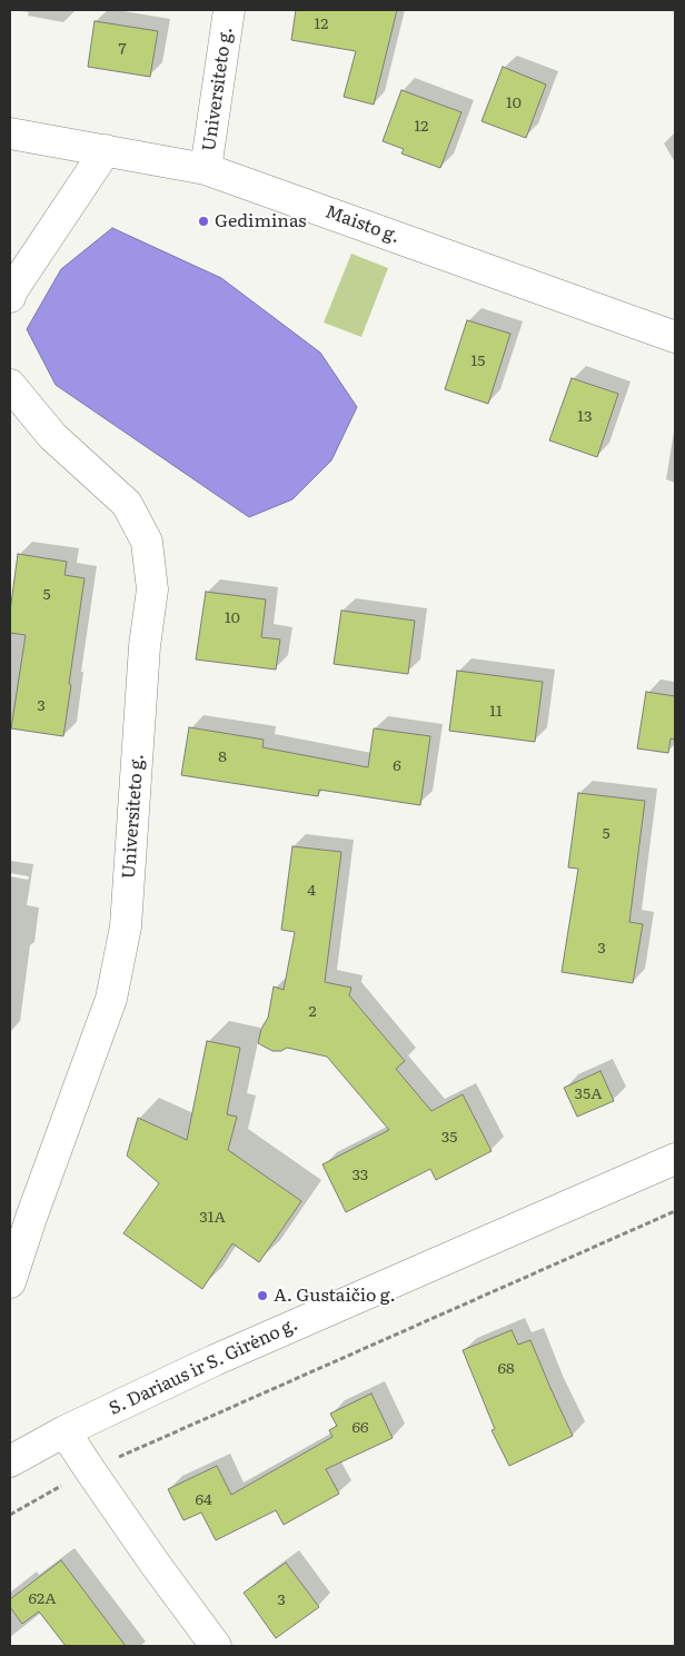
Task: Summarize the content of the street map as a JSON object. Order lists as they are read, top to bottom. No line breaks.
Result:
{"streets":{"street":["Universiteto g.","Maisto g.","S. Dariaus ir S. Girėno g."]},"crossings":[["Universiteto g.","Maisto g."]],"places":["Gediminas","A. Gustaičio g."],"house_numbers":["12","7","10","12","15","13","5","10","3","11","8","6","5","4","3","2","35A","35","33","31A","68","66","64","62A","3"]}
